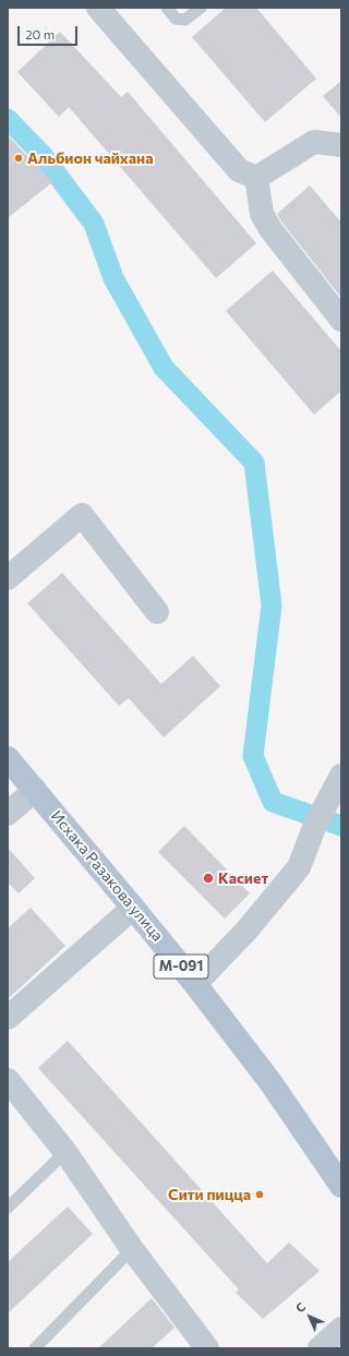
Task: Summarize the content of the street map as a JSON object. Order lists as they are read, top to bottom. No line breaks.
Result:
{"streets":{"main road":["Исхака Разакова улица","М-091"]},"places":["Альбион чайхана","Касиет","Сити пицца"],"scale_bar":"20 m","north":"top left"}
